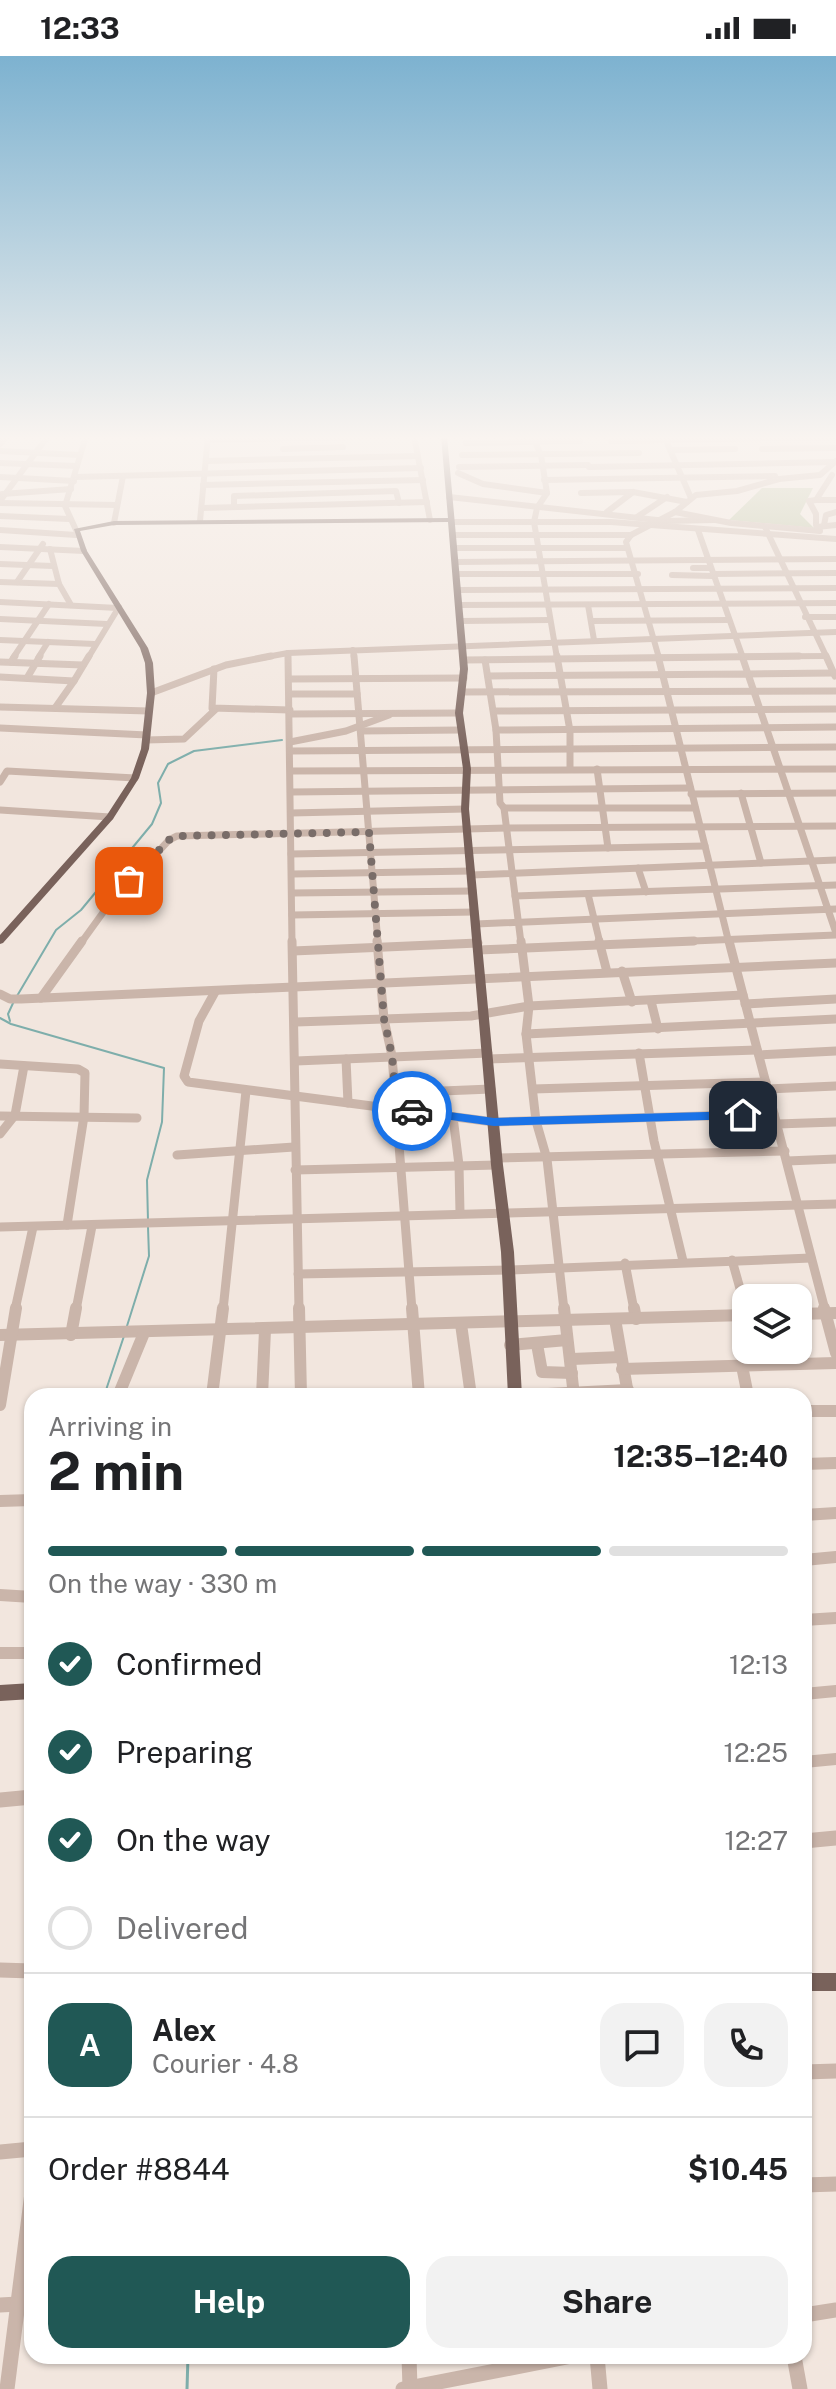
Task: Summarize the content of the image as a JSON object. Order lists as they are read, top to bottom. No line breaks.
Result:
{"page":{"status":"12:33","heading":["2 min","Arriving in","12:35–12:40"],"panel":["Alex","Courier · 4.8","Order #8844","$10.45"],"bar":"On the way · 330 m","list":[["Confirmed","12:13"],["Preparing","12:25"],["On the way","12:27"],"Delivered"],"round":"A","buttons":["Help","Share"]}}
